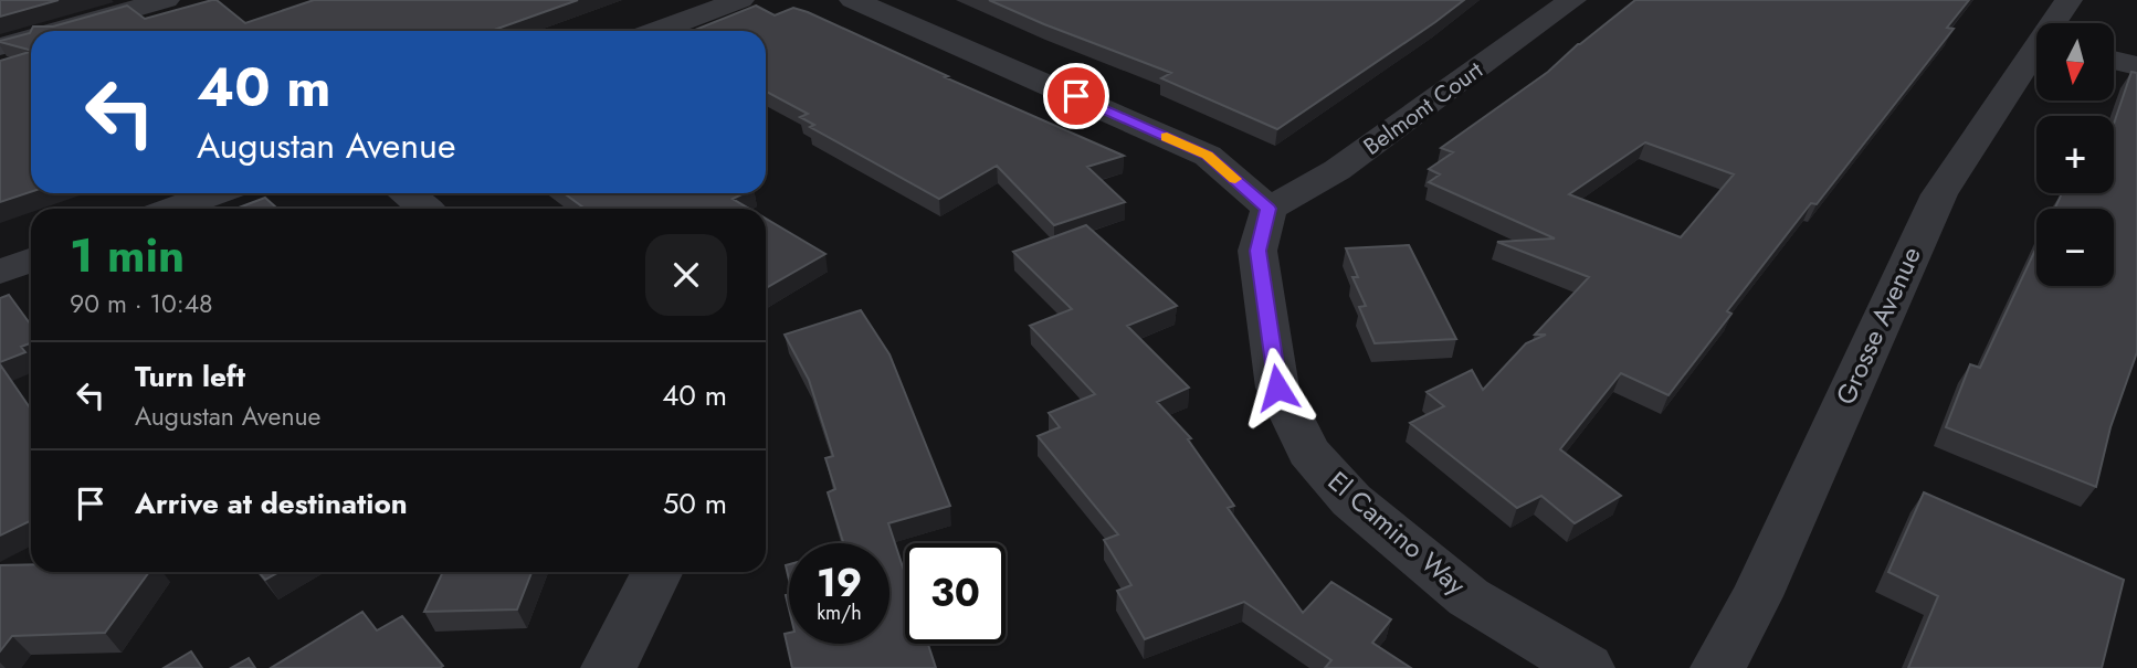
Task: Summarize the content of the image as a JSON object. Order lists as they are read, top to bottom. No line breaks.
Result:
{"streets":{"street":["Belmont Court","Grosse Avenue","El Camino Way"]},"crossings":[["Belmont Court","El Camino Way"]],"north":"bottom","page":{"map_buttons":["+","−"],"turn":["40 m","Augustan Avenue"],"heading":["1 min","90 m · 10:48"],"list":[{"name":"Turn left","note":"Augustan Avenue","value":"40 m"},{"name":"Arrive at destination","value":"50 m"}],"speed":"19 km/h","limit":"30"}}
